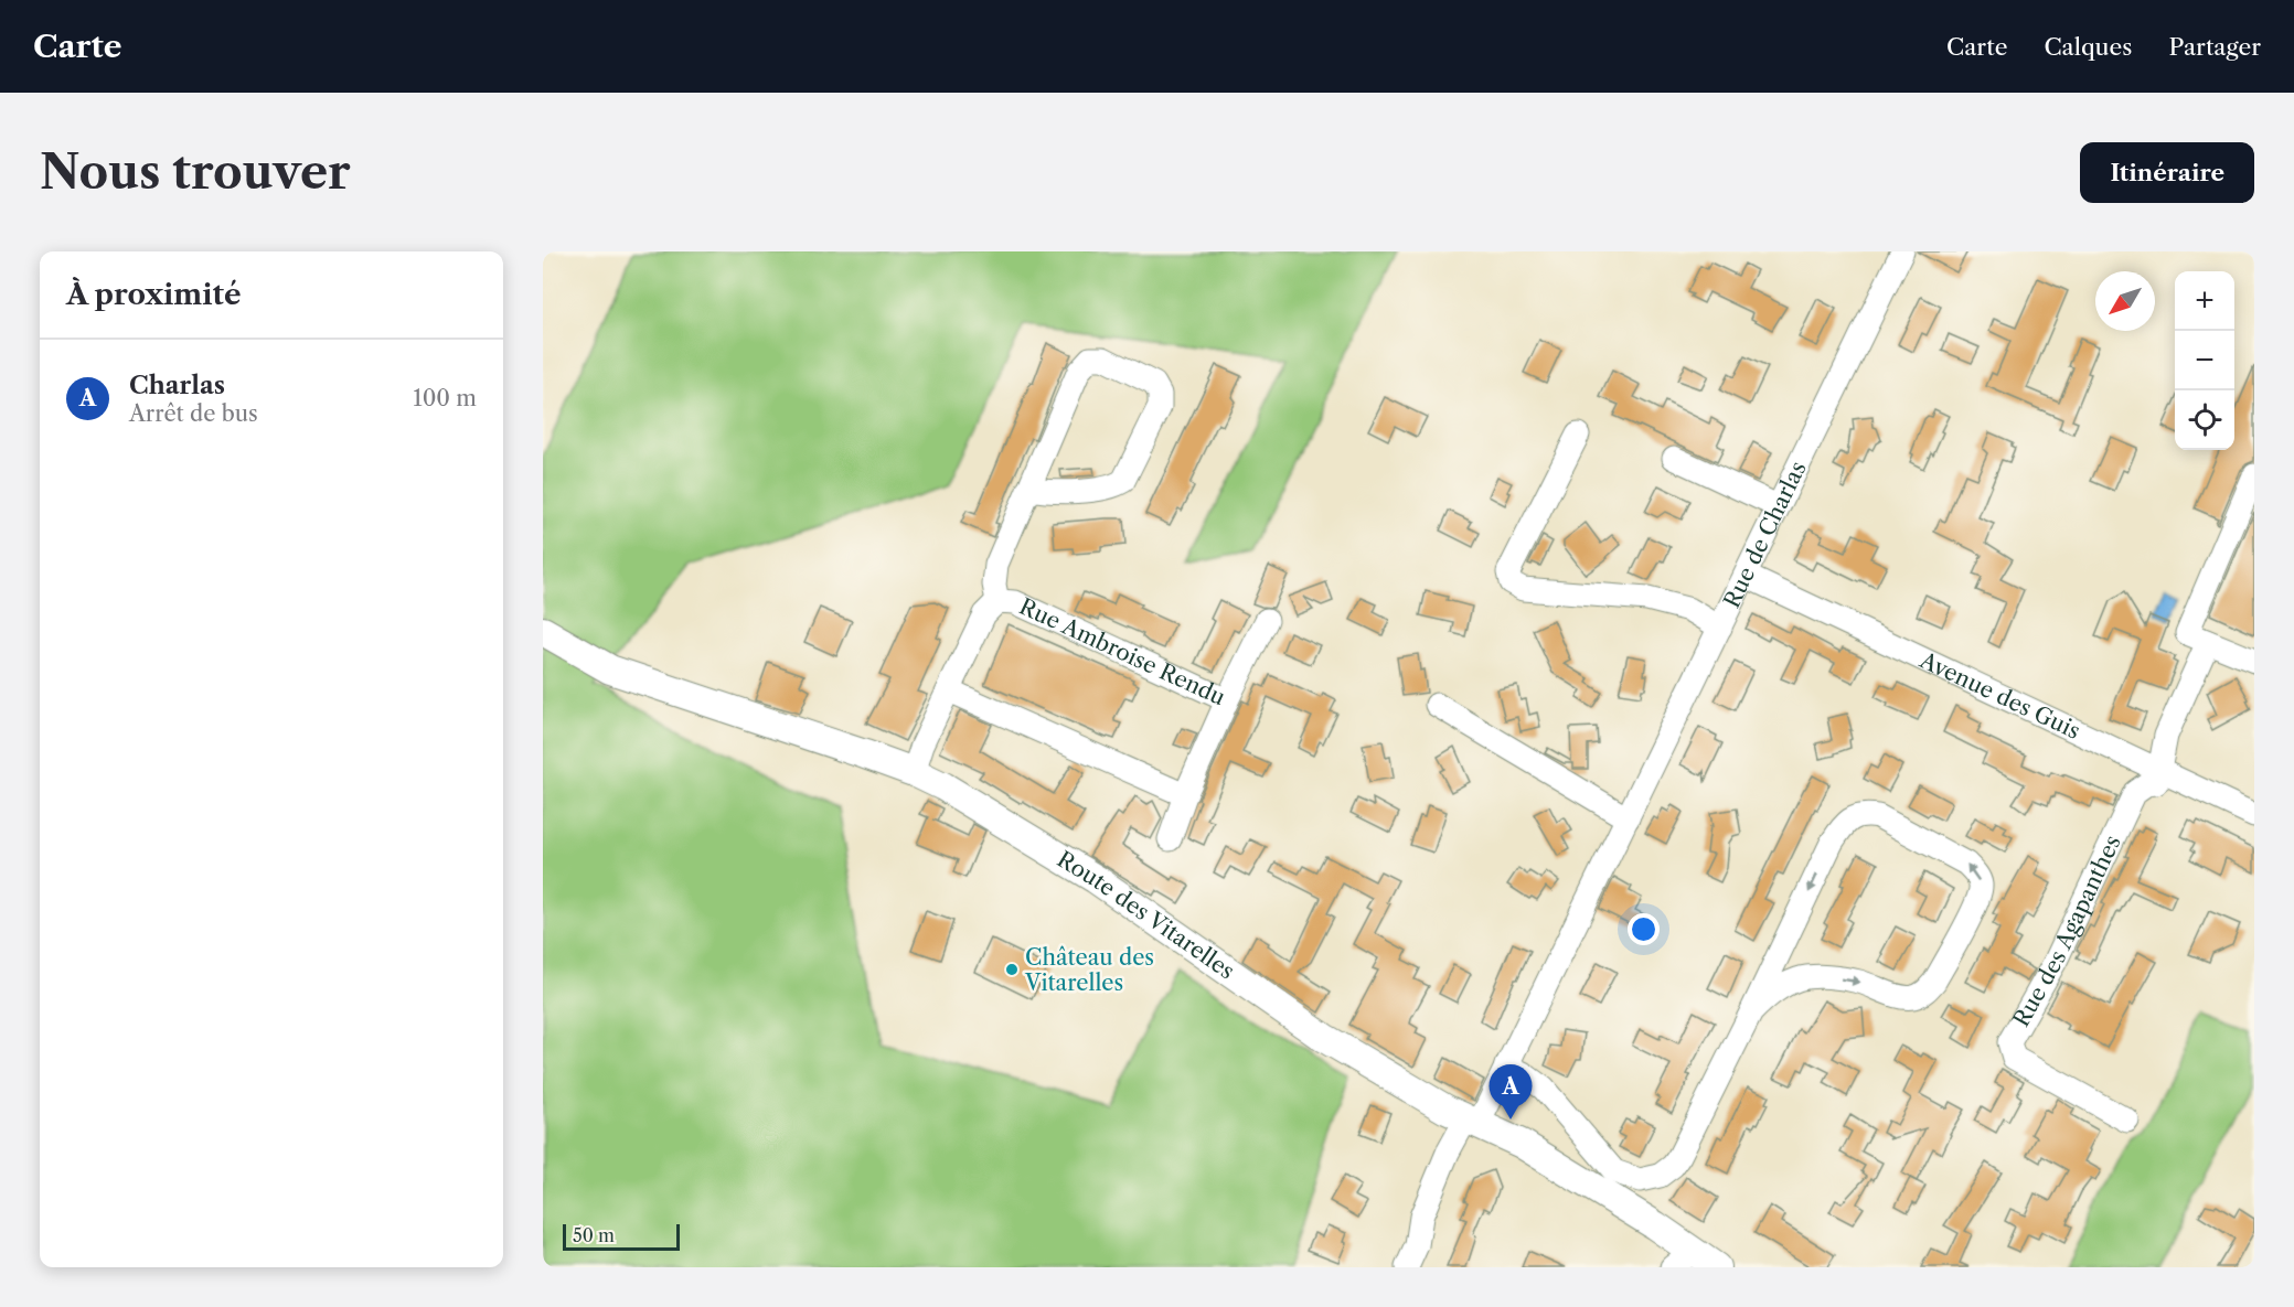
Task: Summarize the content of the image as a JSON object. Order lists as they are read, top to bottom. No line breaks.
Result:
{"streets":{"main road":["Route des Vitarelles"],"street":["Rue de Charlas","Rue Ambroise Rendu","Avenue des Guis","Rue des Agapanthes"]},"crossings":[["Rue de Charlas","Avenue des Guis"],["Rue de Charlas","Route des Vitarelles"],["Rue Ambroise Rendu","Route des Vitarelles"],["Avenue des Guis","Rue des Agapanthes"]],"places":["Château des Vitarelles"],"scale_bar":"50 m","north":"bottom left","page":{"header":"Carte","nav":["Carte","Calques","Partager"],"buttons":"Itinéraire","title":"Nous trouver","heading":"À proximité","map_buttons":["+","−"],"list":[{"mark":"A","name":"Charlas","note":"Arrêt de bus","value":"100 m"}],"pins":"A","scale":"50 m"}}
